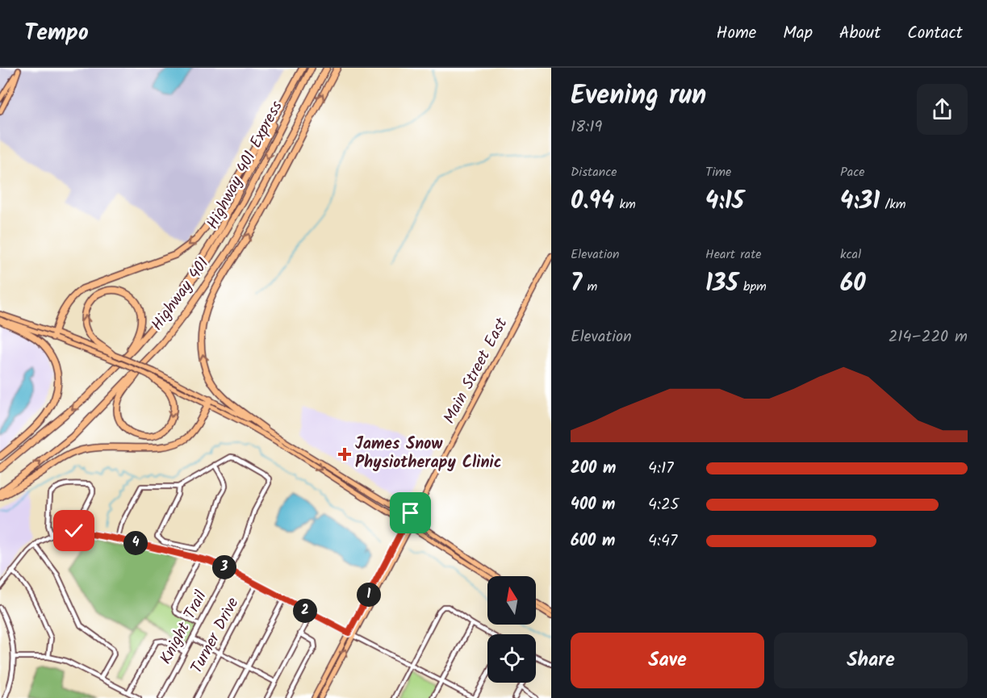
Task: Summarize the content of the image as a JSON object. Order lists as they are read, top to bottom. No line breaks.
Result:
{"streets":{"highway":["Highway 401 Express","Highway 401"],"main road":["Main Street East"],"street":["Knight Trail","Turner Drive"]},"crossings":[["Highway 401 Express","Highway 401"]],"places":{"health":["James Snow Physiotherapy Clinic"]},"north":"top","page":{"header":"Tempo","nav":["Home","Map","About","Contact"],"heading":["Evening run","18:19"],"stats":[["Distance","0.94 km"],["Time","4:15"],["Pace","4:31 /km"],["Elevation","7 m"],["Heart rate","135 bpm"],["kcal","60"]],"chart":["Elevation","214–220 m"],"list":[{"name":"200 m","note":"4:17"},{"name":"400 m","note":"4:25"},{"name":"600 m","note":"4:47"}],"pins":["4","3","1","2"],"buttons":["Save","Share"]}}
